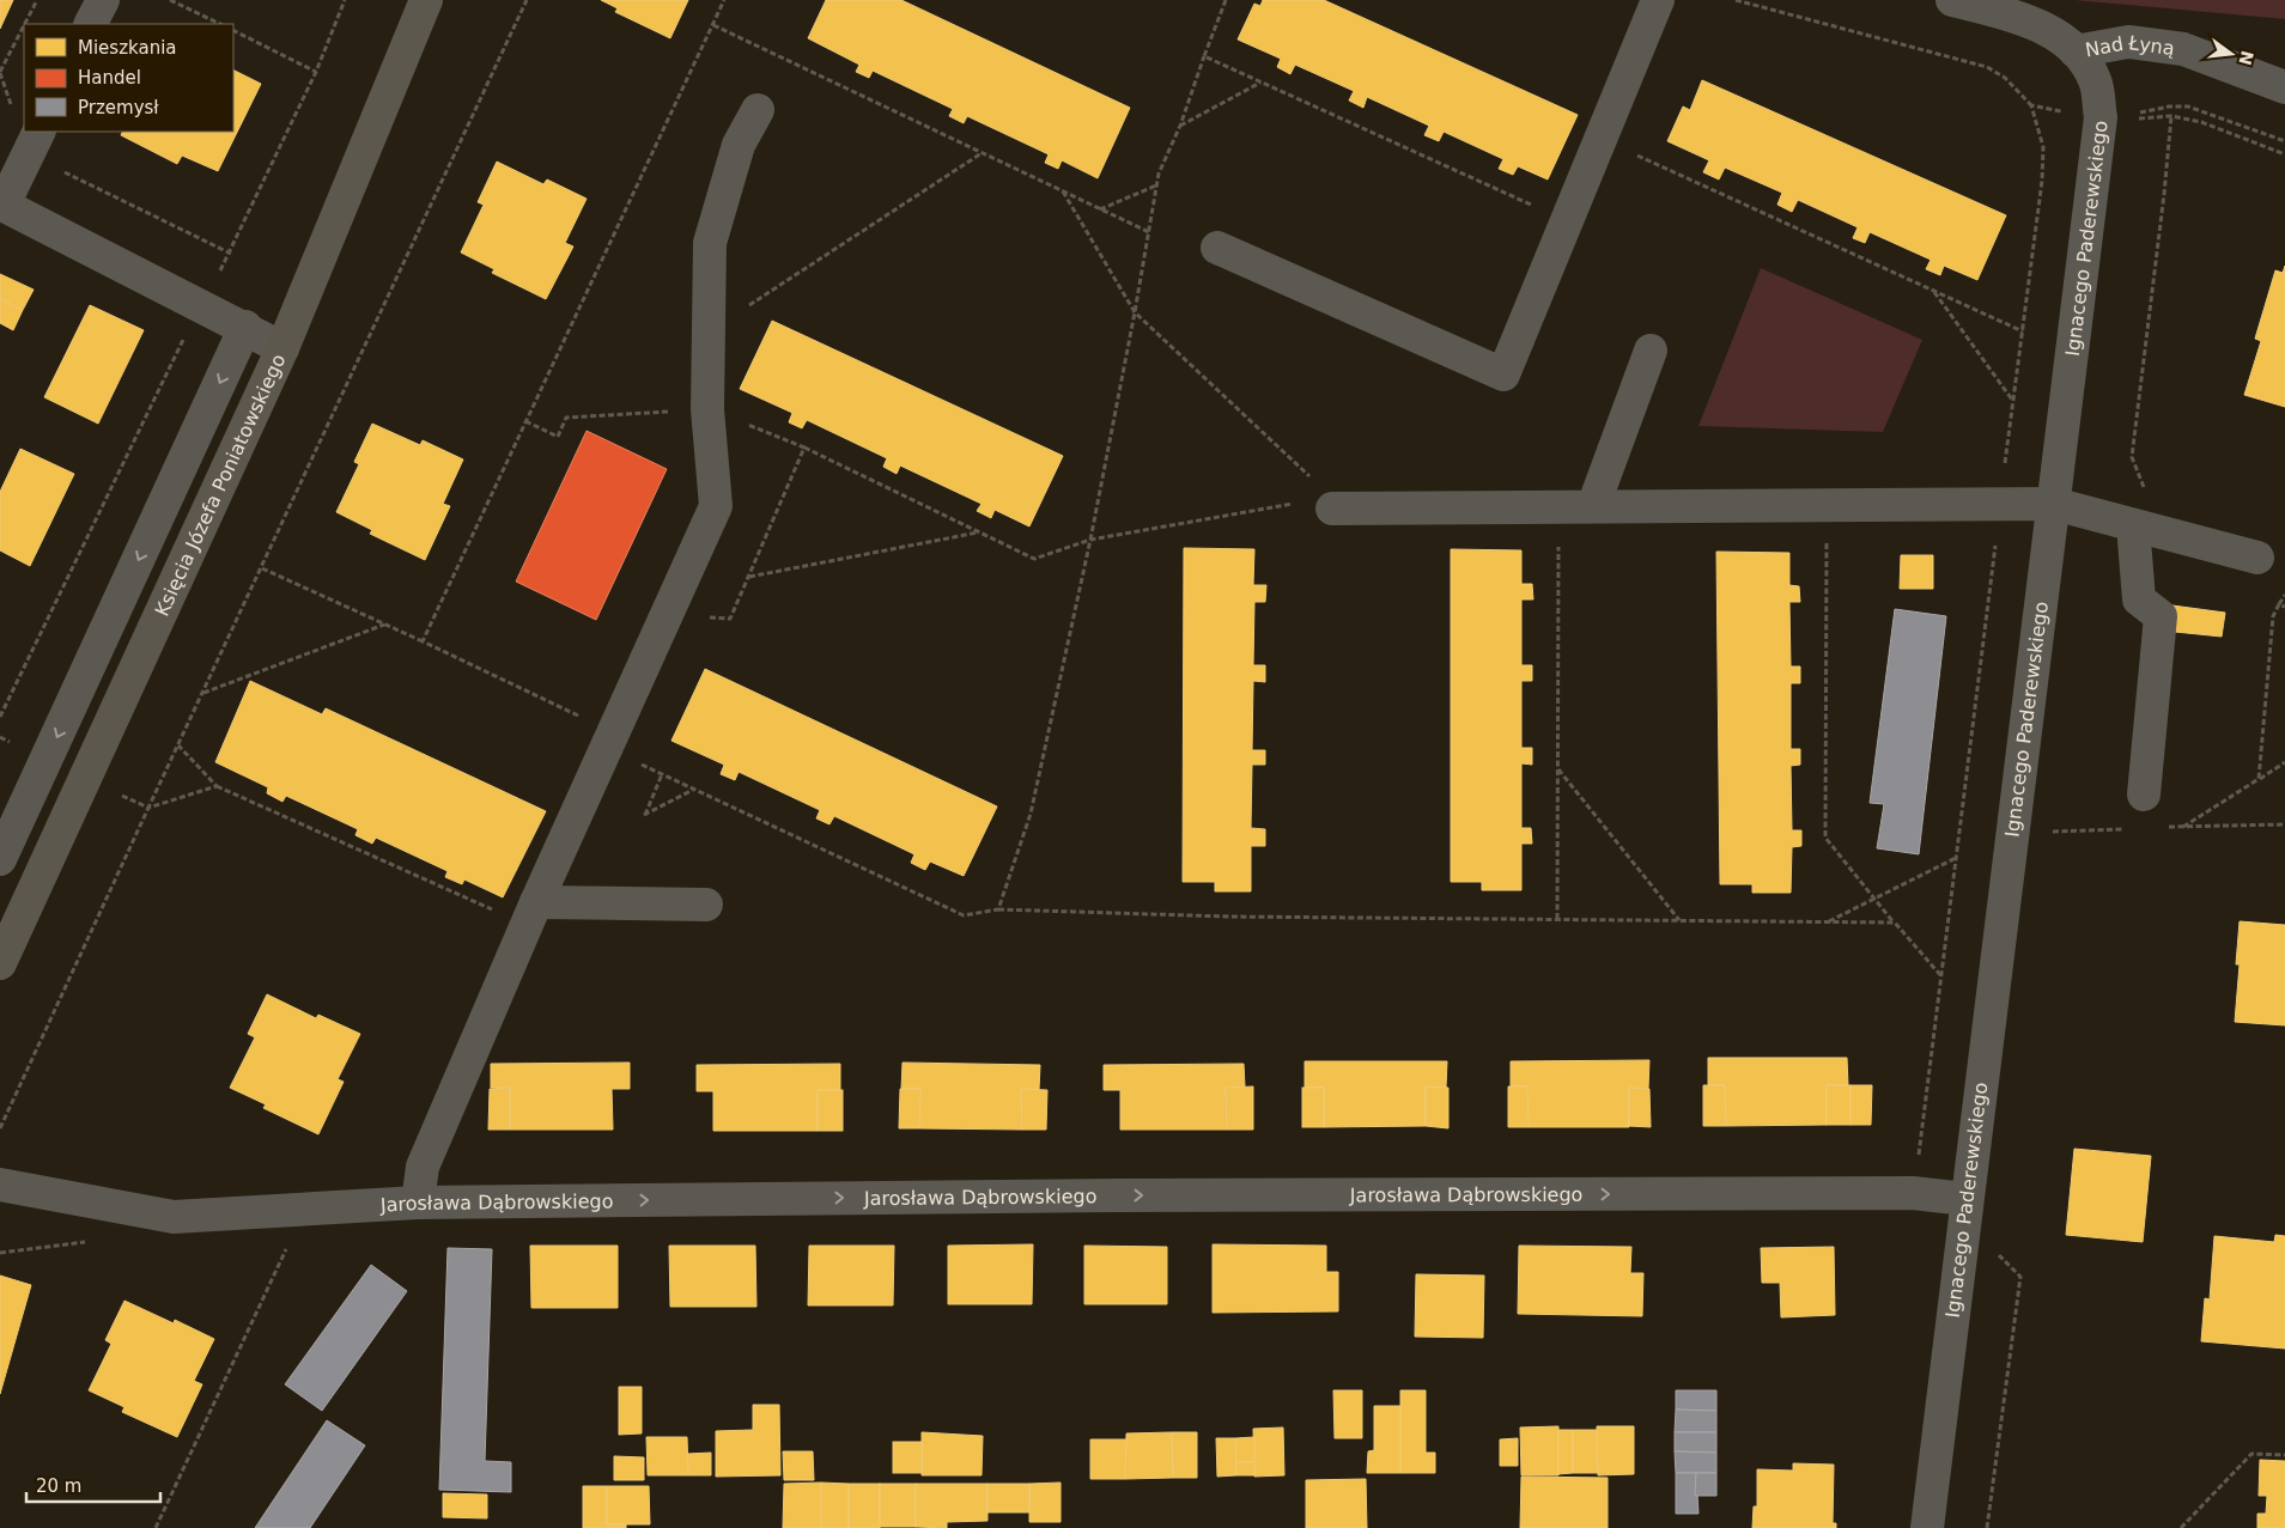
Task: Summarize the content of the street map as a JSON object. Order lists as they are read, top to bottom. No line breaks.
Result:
{"streets":{"main road":["Księcia Józefa Poniatowskiego"],"street":["Nad Łyną","Ignacego Paderewskiego","Jarosława Dąbrowskiego"]},"crossings":[["Nad Łyną","Ignacego Paderewskiego"],["Ignacego Paderewskiego","Jarosława Dąbrowskiego"]],"one_way":["Jarosława Dąbrowskiego"],"legend":["Mieszkania","Handel","Przemysł"],"scale_bar":"20 m","north":"right"}
